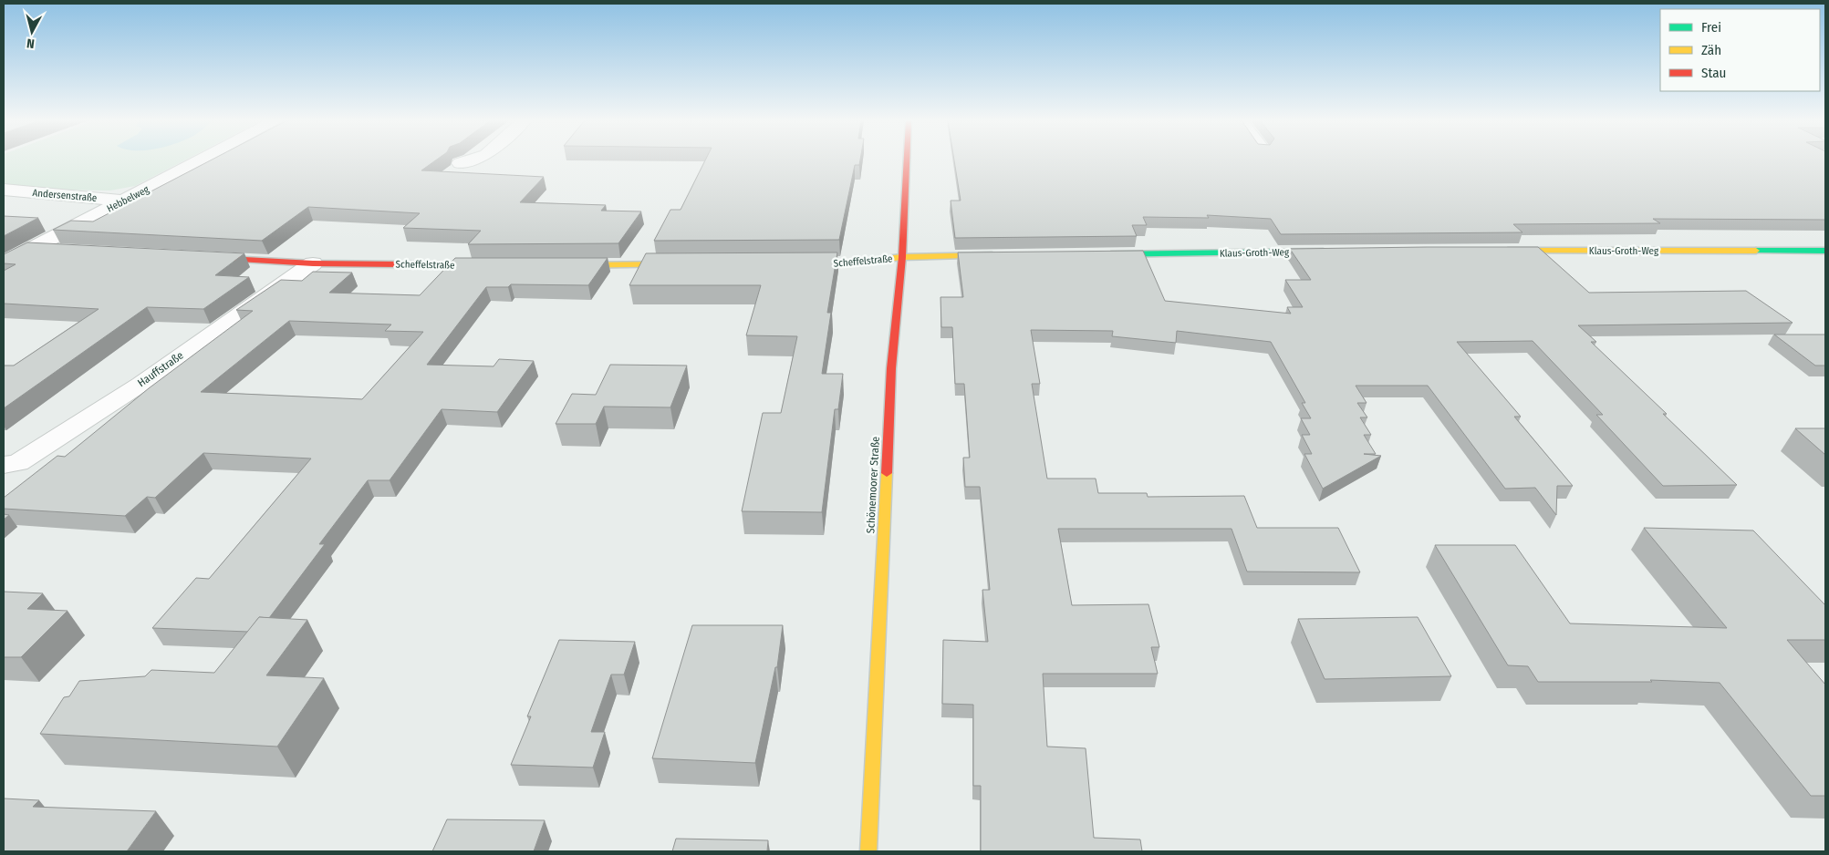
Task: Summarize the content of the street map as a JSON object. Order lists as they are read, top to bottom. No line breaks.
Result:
{"streets":{"street":["Andersenstraße","Hebbelweg","Klaus-Groth-Weg","Scheffelstraße","Hauffstraße","Schönemoorer Straße"]},"crossings":[["Andersenstraße","Hebbelweg"],["Scheffelstraße","Hauffstraße"],["Scheffelstraße","Schönemoorer Straße"]],"legend":["Frei","Zäh","Stau"],"north":"bottom"}
